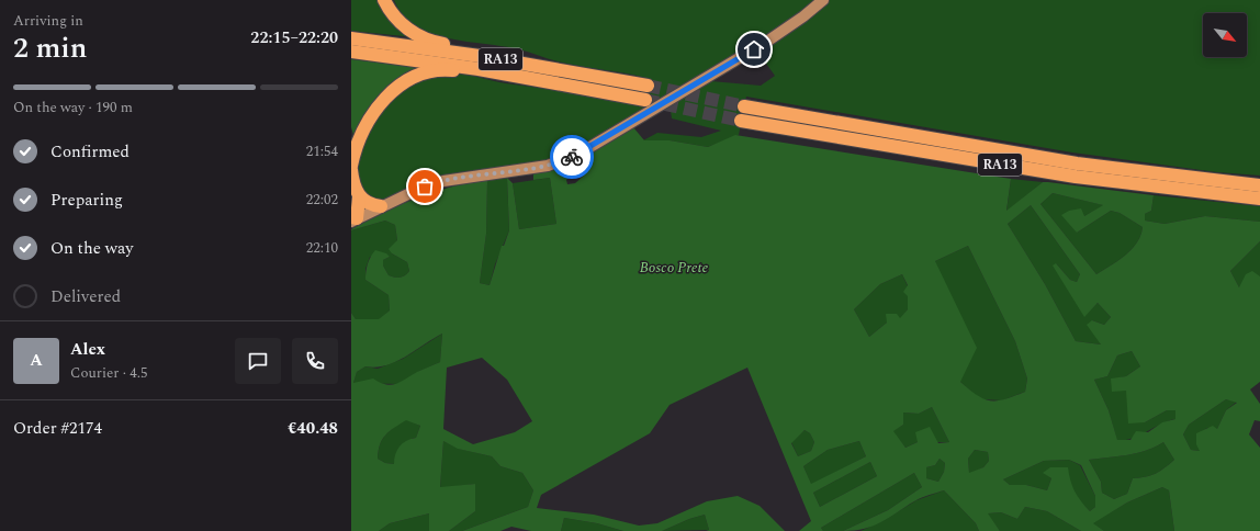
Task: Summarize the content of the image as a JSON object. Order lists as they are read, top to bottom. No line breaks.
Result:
{"streets":{"highway":["RA13"]},"parks":["Bosco Prete"],"north":"bottom right","page":{"heading":["2 min","Arriving in","22:15–22:20"],"panel":["Alex","Courier · 4.5","Order #2174","€40.48"],"bar":"On the way · 190 m","list":[["Confirmed","21:54"],["Preparing","22:02"],["On the way","22:10"],"Delivered"],"round":"A"}}
